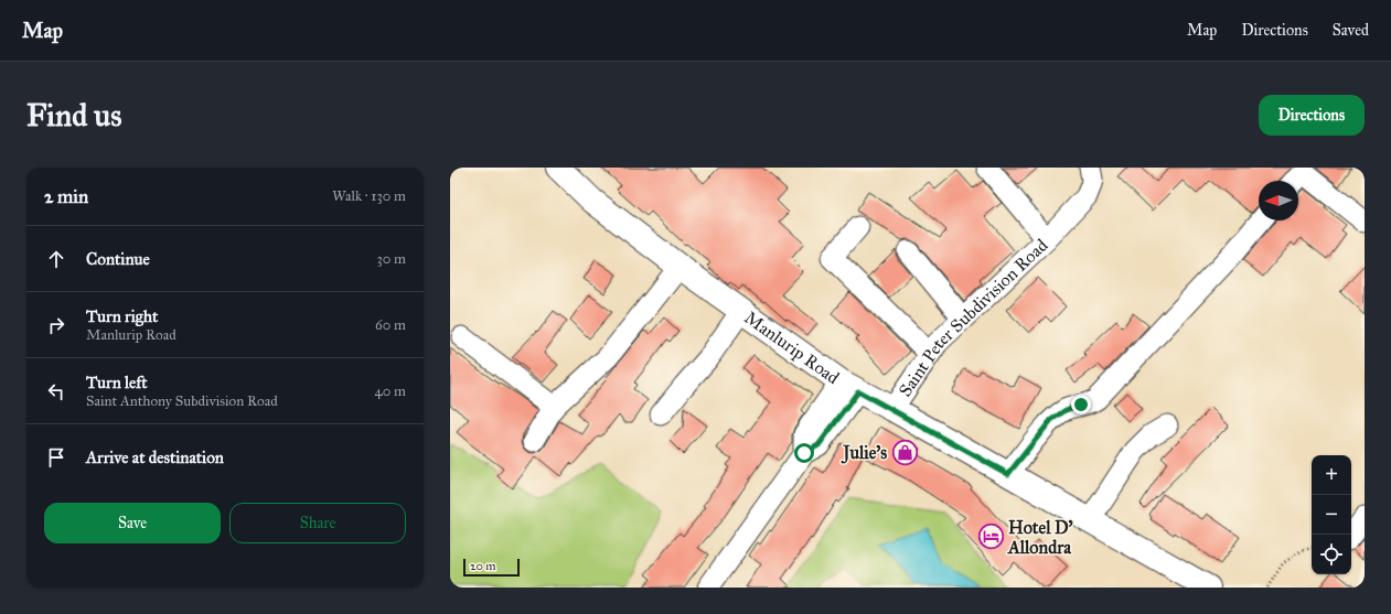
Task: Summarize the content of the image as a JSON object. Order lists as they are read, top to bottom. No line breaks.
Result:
{"streets":{"main road":["Manlurip Road"],"street":["Saint Peter Subdivision Road"]},"crossings":[["Saint Peter Subdivision Road","Manlurip Road"]],"places":{"shop":["Julie's"],"hotel":["Hotel D' Allondra"]},"scale_bar":"20 m","north":"left","page":{"header":"Map","nav":["Map","Directions","Saved"],"buttons":["Directions",["Save","Share"]],"title":"Find us","heading":["2 min","Walk · 130 m"],"list":[["Continue","30 m"],["Turn right","Manlurip Road","60 m"],["Turn left","Saint Anthony Subdivision Road","40 m"],"Arrive at destination"],"map_buttons":["+","−"],"scale":"20 m"}}
